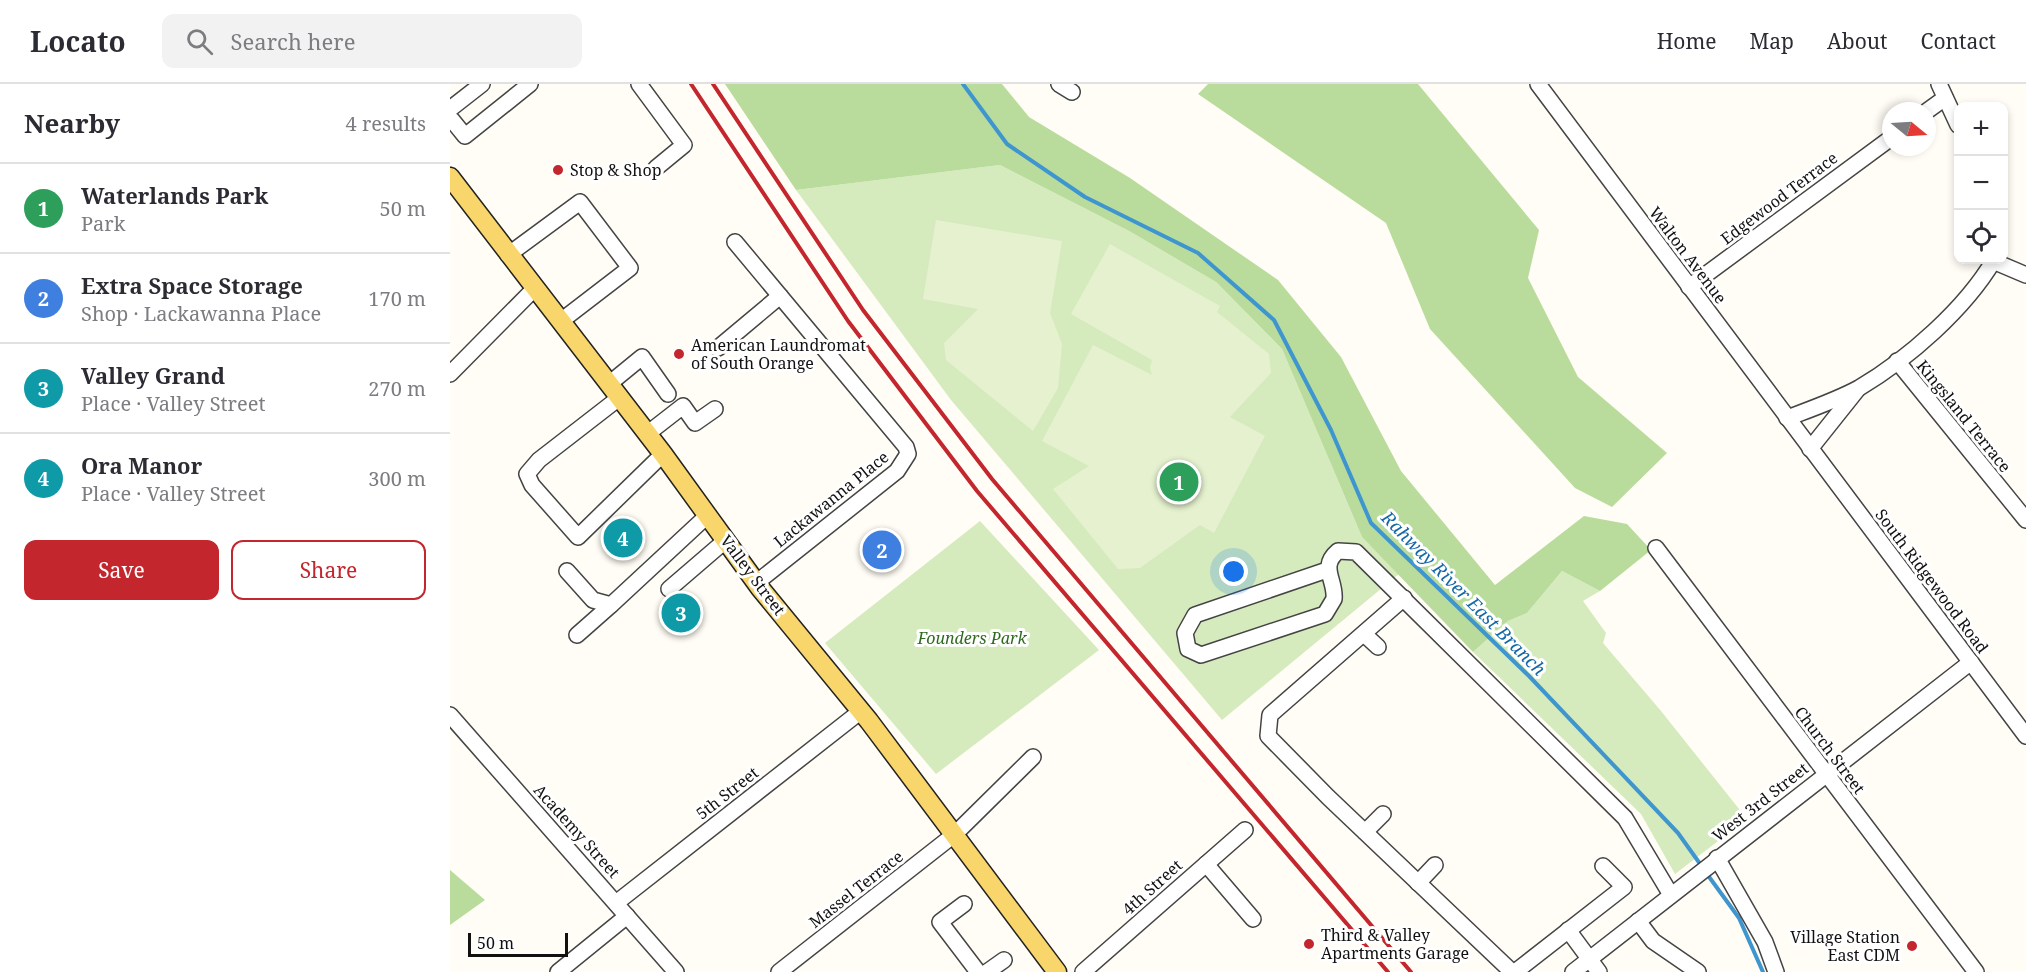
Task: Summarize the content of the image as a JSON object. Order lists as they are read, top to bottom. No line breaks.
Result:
{"streets":{"main road":["Valley Street"],"street":["Edgewood Terrace","Walton Avenue","Kingsland Terrace","Lackawanna Place","South Ridgewood Road","Church Street","5th Street","West 3rd Street","Academy Street","4th Street","Massel Terrace"]},"crossings":[["Edgewood Terrace","Walton Avenue"],["Walton Avenue","South Ridgewood Road"],["Lackawanna Place","Valley Street"],["Valley Street","5th Street"],["Valley Street","Massel Terrace"],["South Ridgewood Road","West 3rd Street"],["Church Street","West 3rd Street"],["5th Street","Academy Street"]],"water":["Rahway River East Branch"],"parks":["Founders Park"],"places":["Stop & Shop","American Laundromat of South Orange","Third & Valley Apartments Garage","Village Station East CDM"],"scale_bar":"50 m","north":"right","page":{"header":"Locato","search":"Search here","nav":["Home","Map","About","Contact"],"heading":["Nearby","4 results"],"map_buttons":["+","−"],"list":[{"mark":"1","name":"Waterlands Park","note":"Park","value":"50 m"},{"mark":"2","name":"Extra Space Storage","note":"Shop · Lackawanna Place","value":"170 m"},{"mark":"3","name":"Valley Grand","note":"Place · Valley Street","value":"270 m"},{"mark":"4","name":"Ora Manor","note":"Place · Valley Street","value":"300 m"}],"pins":["1","4","2","3"],"buttons":["Save","Share"],"scale":"50 m"}}
